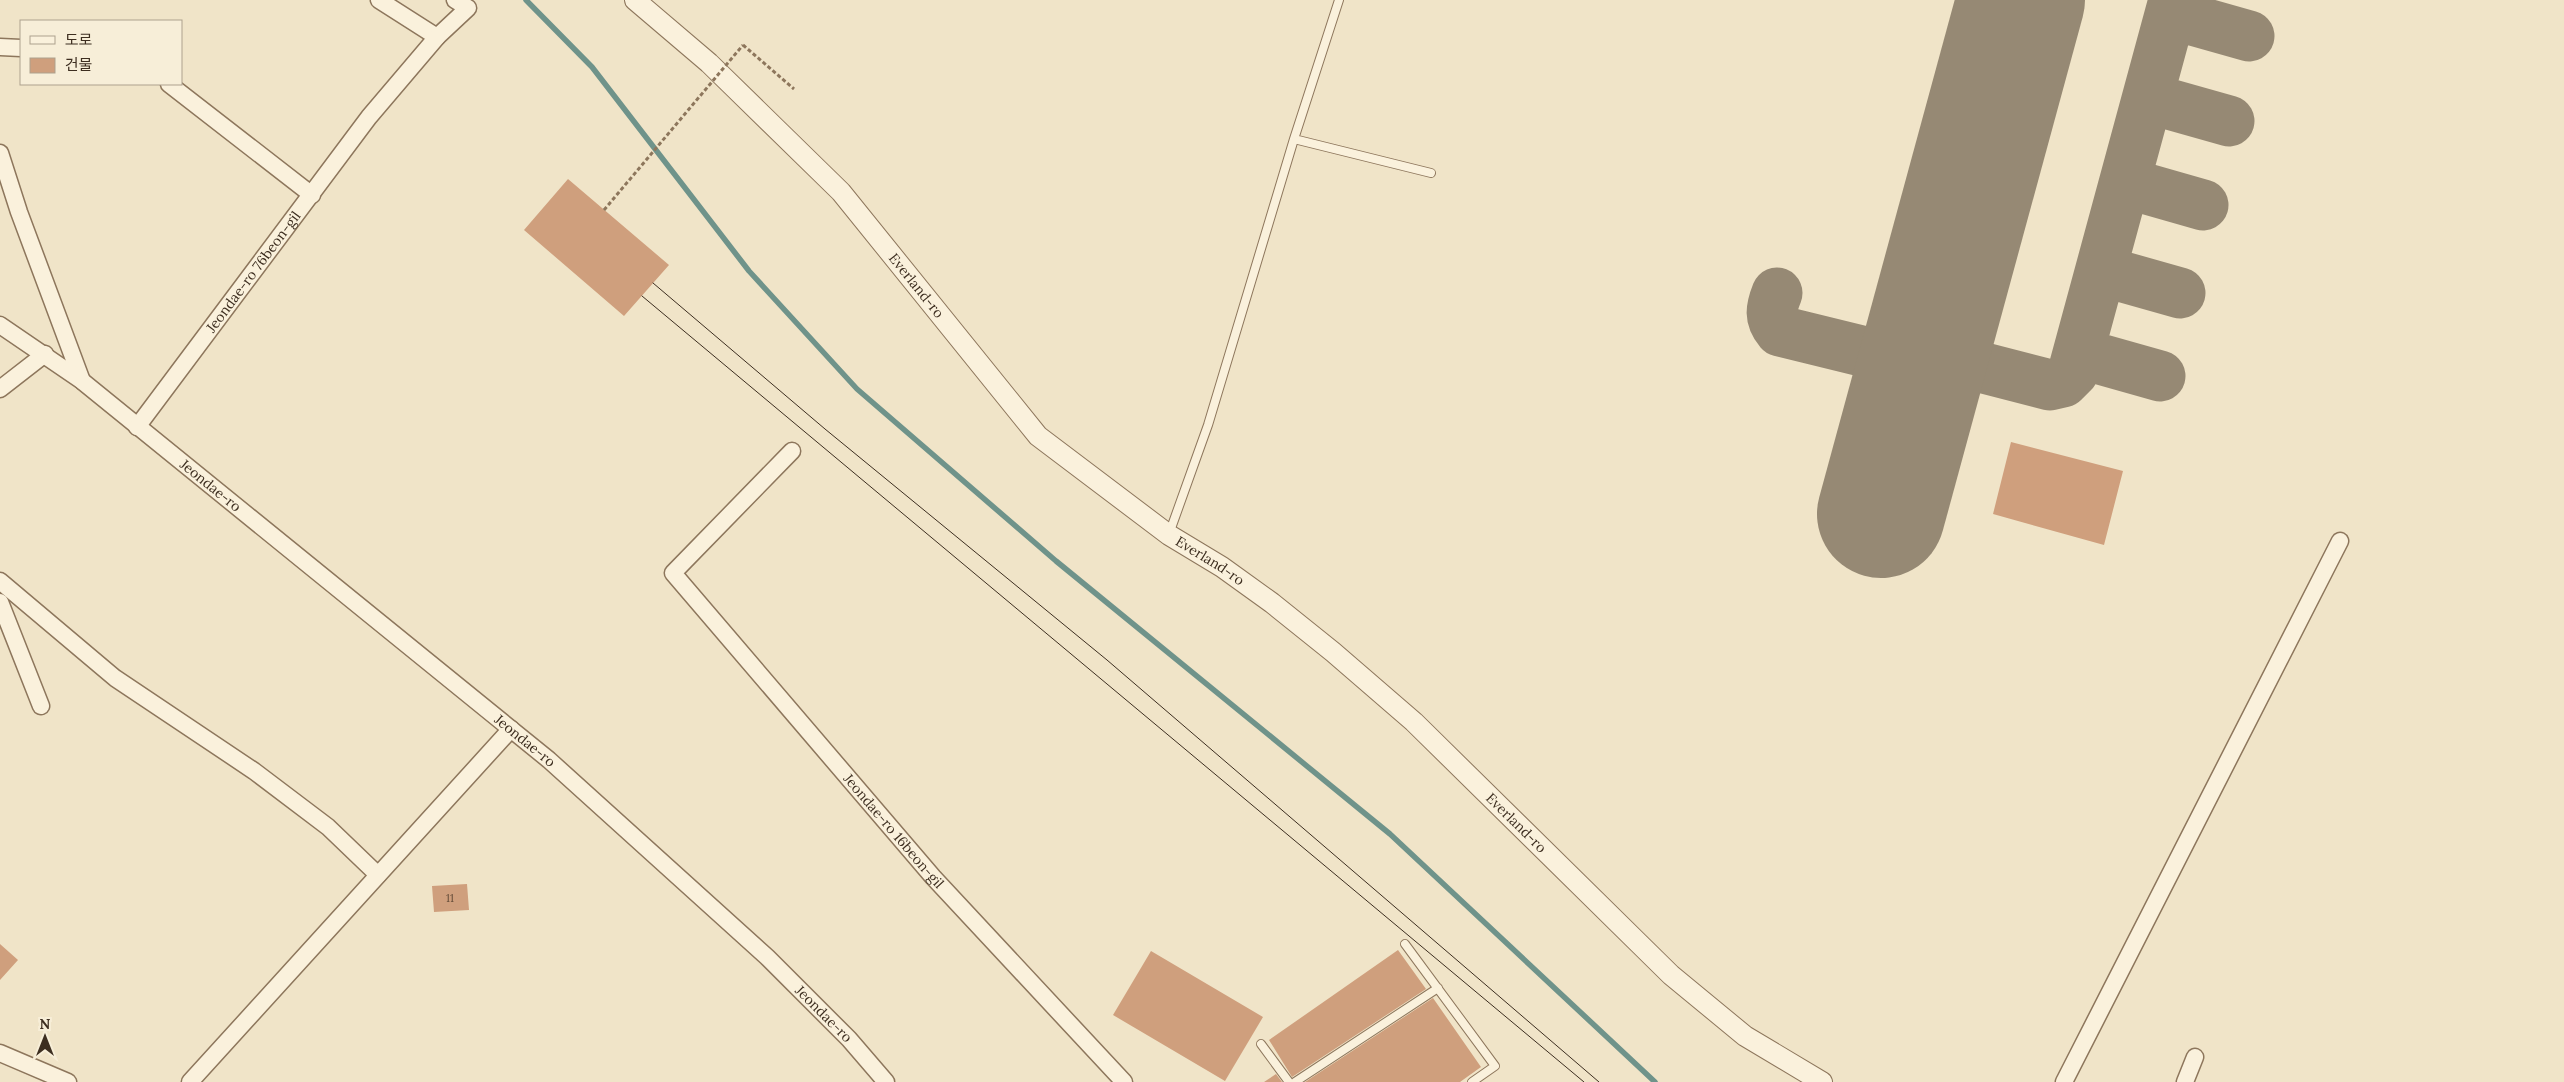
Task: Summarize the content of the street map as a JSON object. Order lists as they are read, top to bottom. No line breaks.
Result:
{"streets":{"street":["Jeondae-ro 76beon-gil","Everland-ro","Jeondae-ro","Jeondae-ro 16beon-gil"]},"crossings":[["Jeondae-ro 76beon-gil","Jeondae-ro"]],"house_numbers":["11"],"legend":["도로","건물"],"north":"top"}
